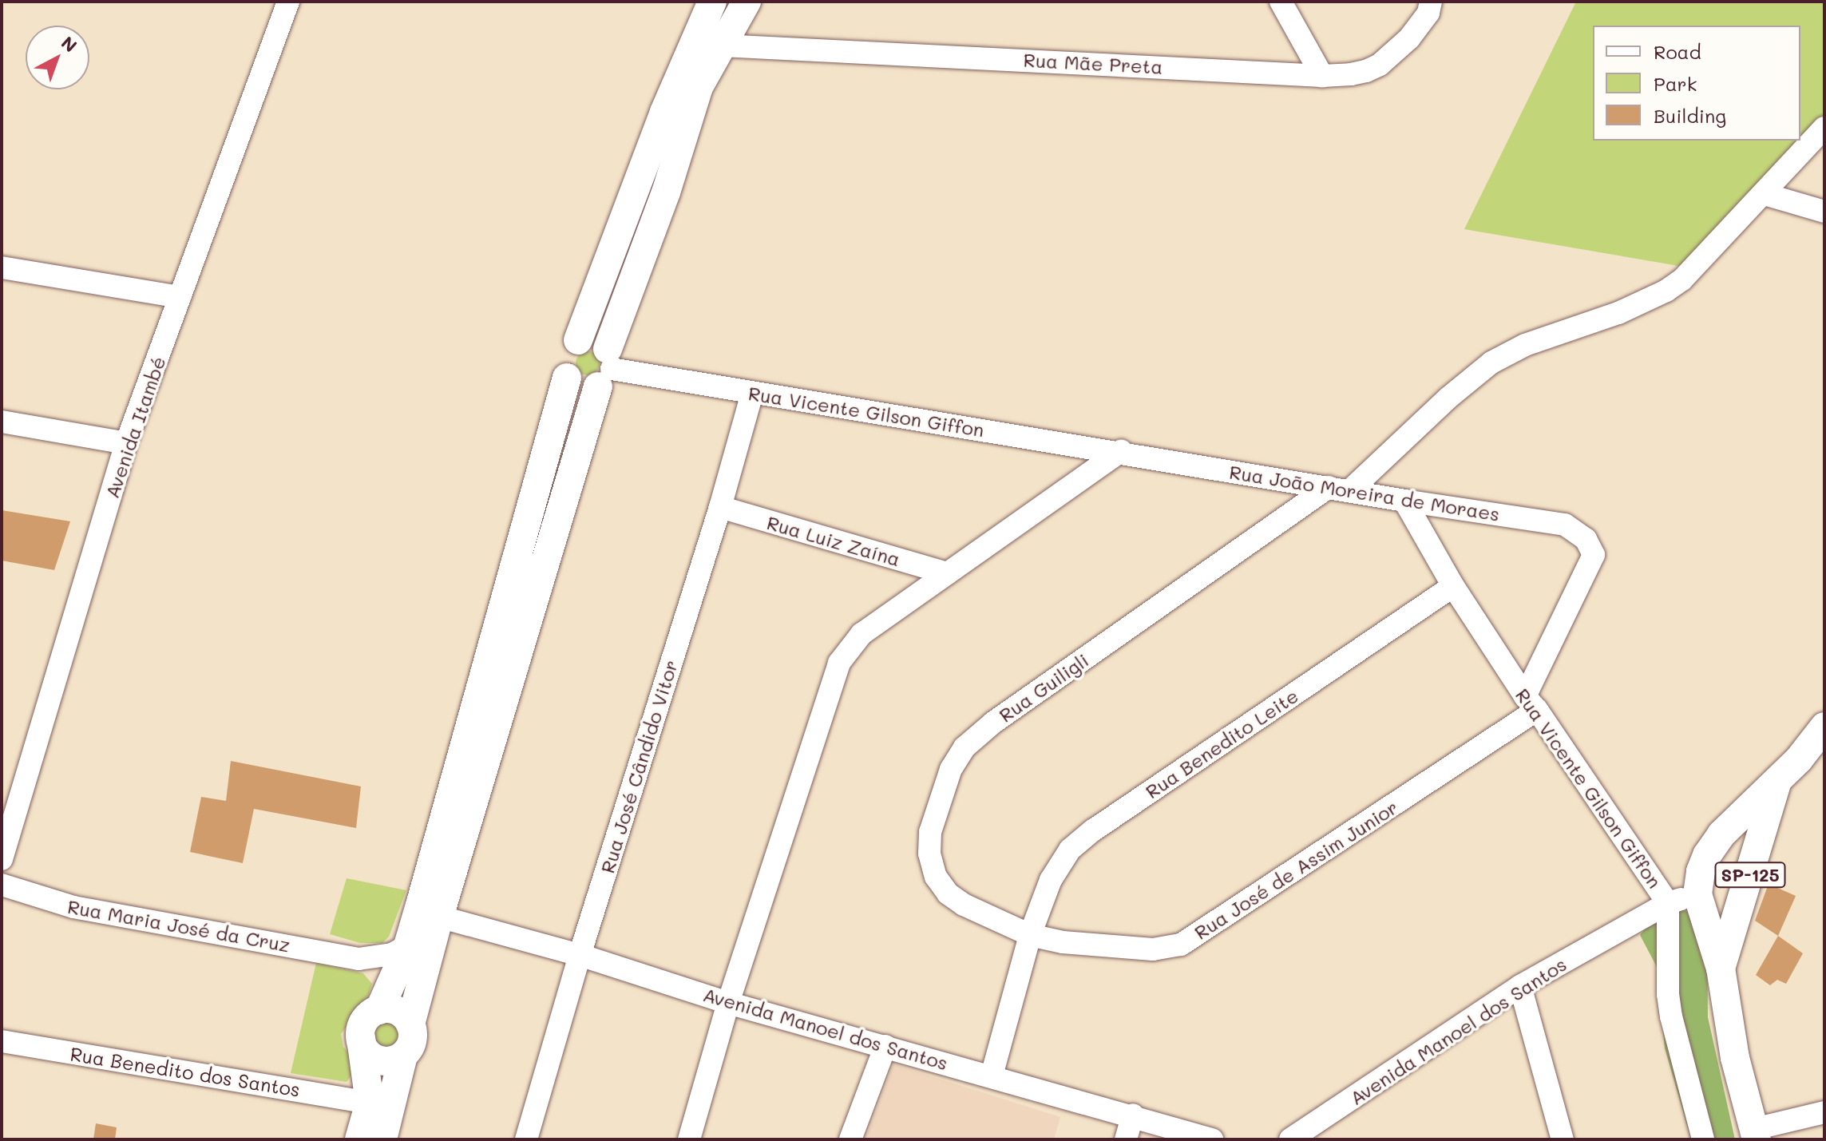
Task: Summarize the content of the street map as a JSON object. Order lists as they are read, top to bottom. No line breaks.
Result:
{"streets":{"main road":["SP-125"],"street":["Rua Mãe Preta","Rua Vicente Gilson Giffon","Avenida Itambé","Rua João Moreira de Moraes","Rua Luiz Zaína","Rua Guiligli","Rua Benedito Leite","Rua José Cândido Vitor","Rua José de Assim Junior","Rua Maria José da Cruz","Avenida Manoel dos Santos","Rua Benedito dos Santos"]},"crossings":[["Rua Vicente Gilson Giffon","Rua João Moreira de Moraes"],["Rua Vicente Gilson Giffon","Rua Benedito Leite"],["Rua Vicente Gilson Giffon","Rua José Cândido Vitor"],["Rua Vicente Gilson Giffon","Rua José de Assim Junior"],["Rua Vicente Gilson Giffon","Avenida Manoel dos Santos"],["Rua João Moreira de Moraes","Rua Guiligli"],["Rua João Moreira de Moraes","Rua José de Assim Junior"],["Rua Luiz Zaína","Rua José Cândido Vitor"],["Rua Guiligli","Rua Benedito Leite"],["Rua Guiligli","Rua José de Assim Junior"],["Rua Benedito Leite","Rua José de Assim Junior"],["Rua Benedito Leite","Avenida Manoel dos Santos"],["Rua José Cândido Vitor","Avenida Manoel dos Santos"]],"legend":["Road","Park","Building"],"north":"top right"}
